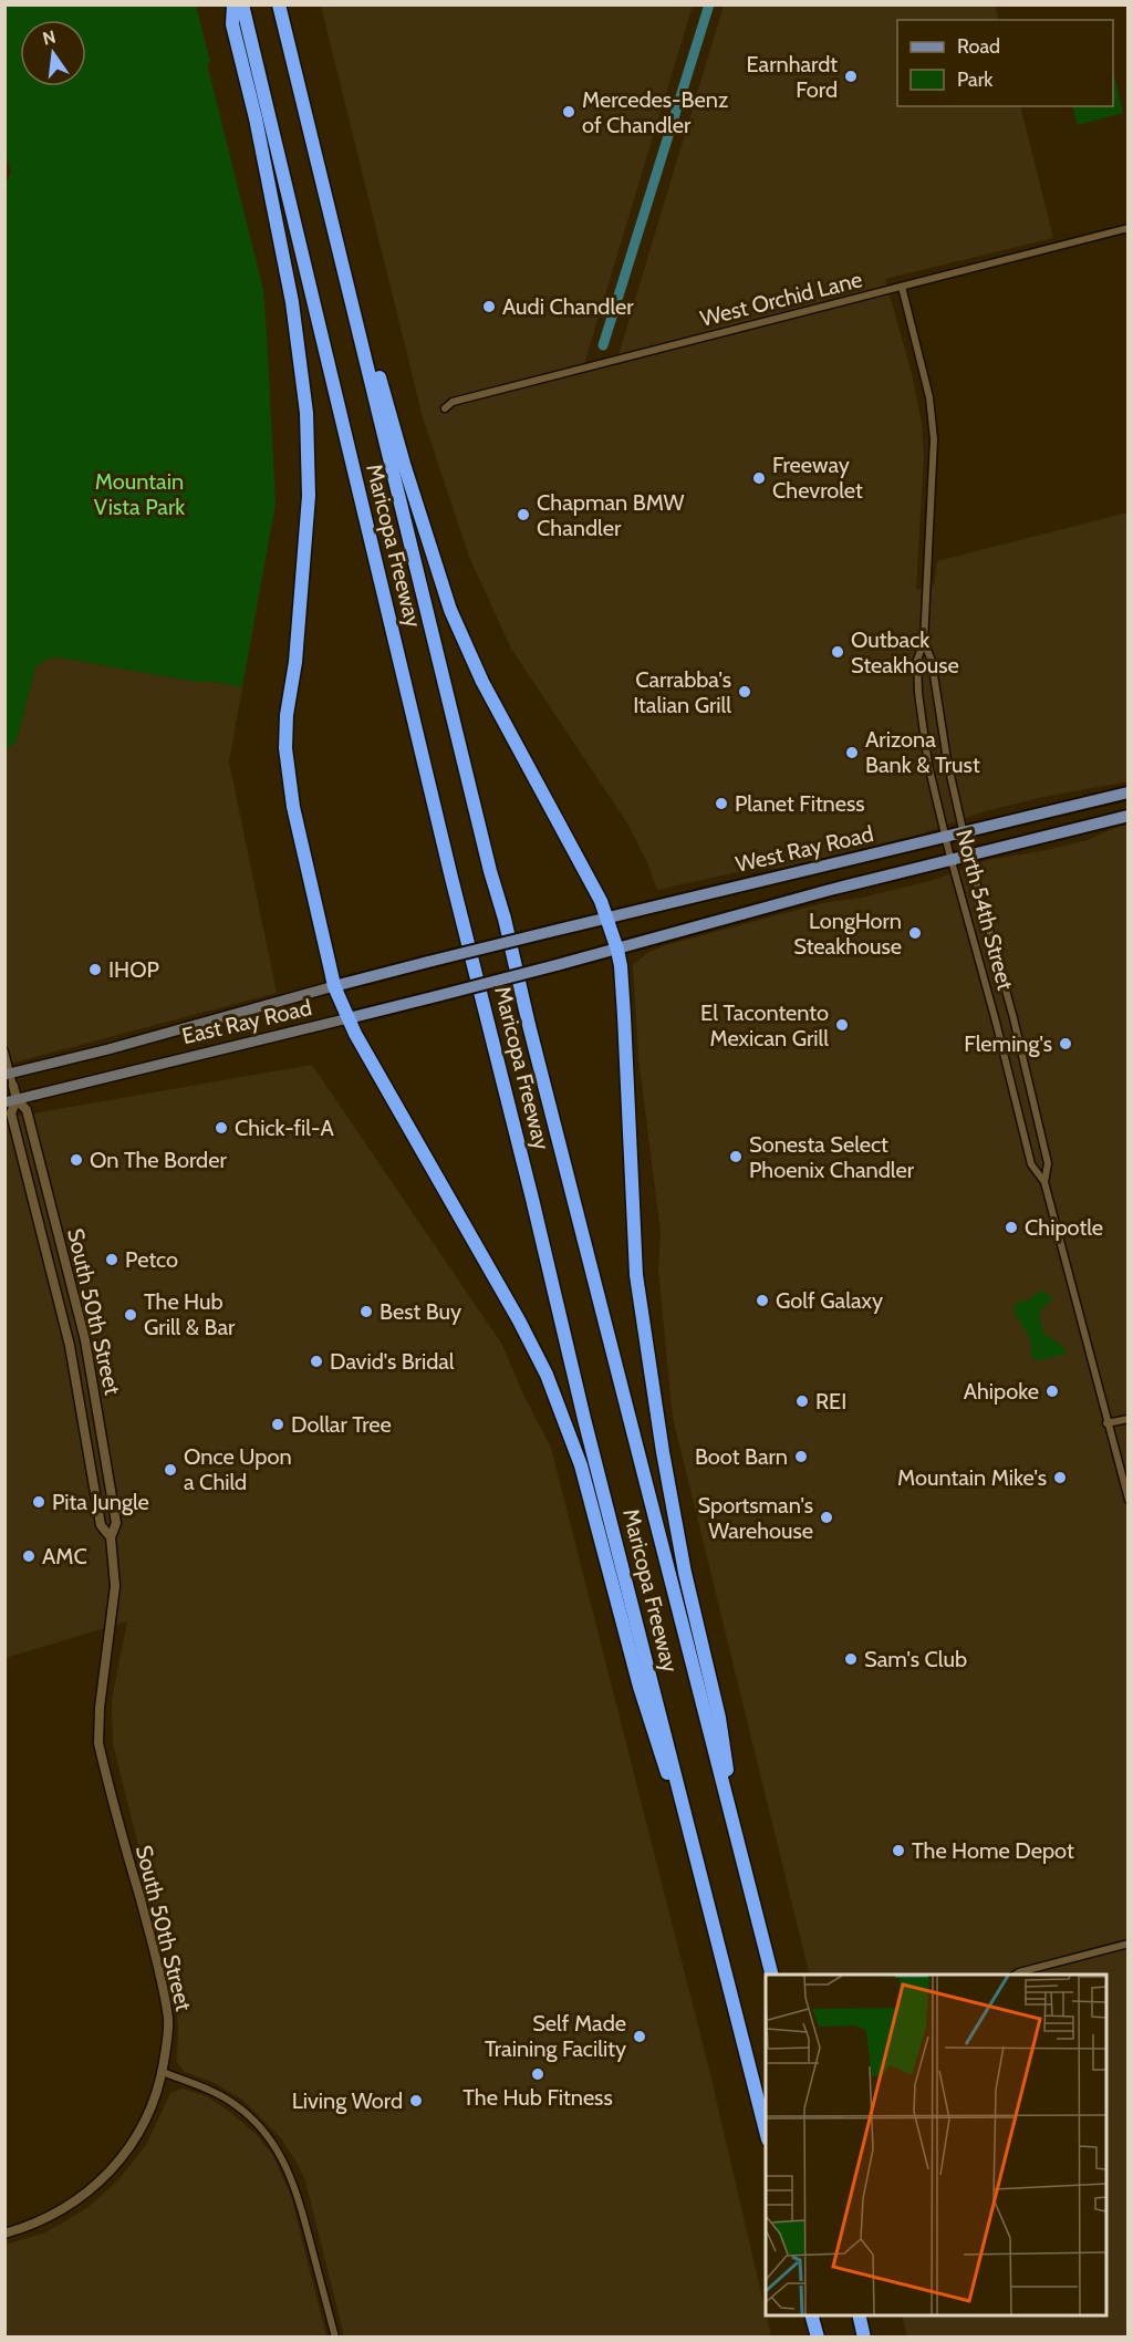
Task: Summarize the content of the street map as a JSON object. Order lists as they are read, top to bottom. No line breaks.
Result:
{"streets":{"highway":["Maricopa Freeway"],"main road":["West Ray Road","East Ray Road"],"street":["West Orchid Lane","North 54th Street","South 50th Street"]},"crossings":[["West Orchid Lane","North 54th Street"],["West Ray Road","North 54th Street"],["West Ray Road","East Ray Road"],["East Ray Road","South 50th Street"]],"parks":["Mountain Vista Park"],"places":["Earnhardt Ford","Mercedes-Benz of Chandler","Audi Chandler","Freeway Chevrolet","Chapman BMW Chandler","Outback Steakhouse","Carrabba's Italian Grill","Arizona Bank & Trust","Planet Fitness","LongHorn Steakhouse","IHOP","El Tacontento Mexican Grill","Fleming's","Chick-fil-A","Sonesta Select Phoenix Chandler","On The Border","Chipotle","Petco","Golf Galaxy","Best Buy","The Hub Grill & Bar","David's Bridal","Ahipoke","REI","Dollar Tree","Boot Barn","Once Upon a Child","Mountain Mike's","Pita Jungle","Sportsman's Warehouse","AMC","Sam's Club","The Home Depot","Self Made Training Facility","The Hub Fitness","Living Word"],"legend":["Road","Park"],"north":"top"}
